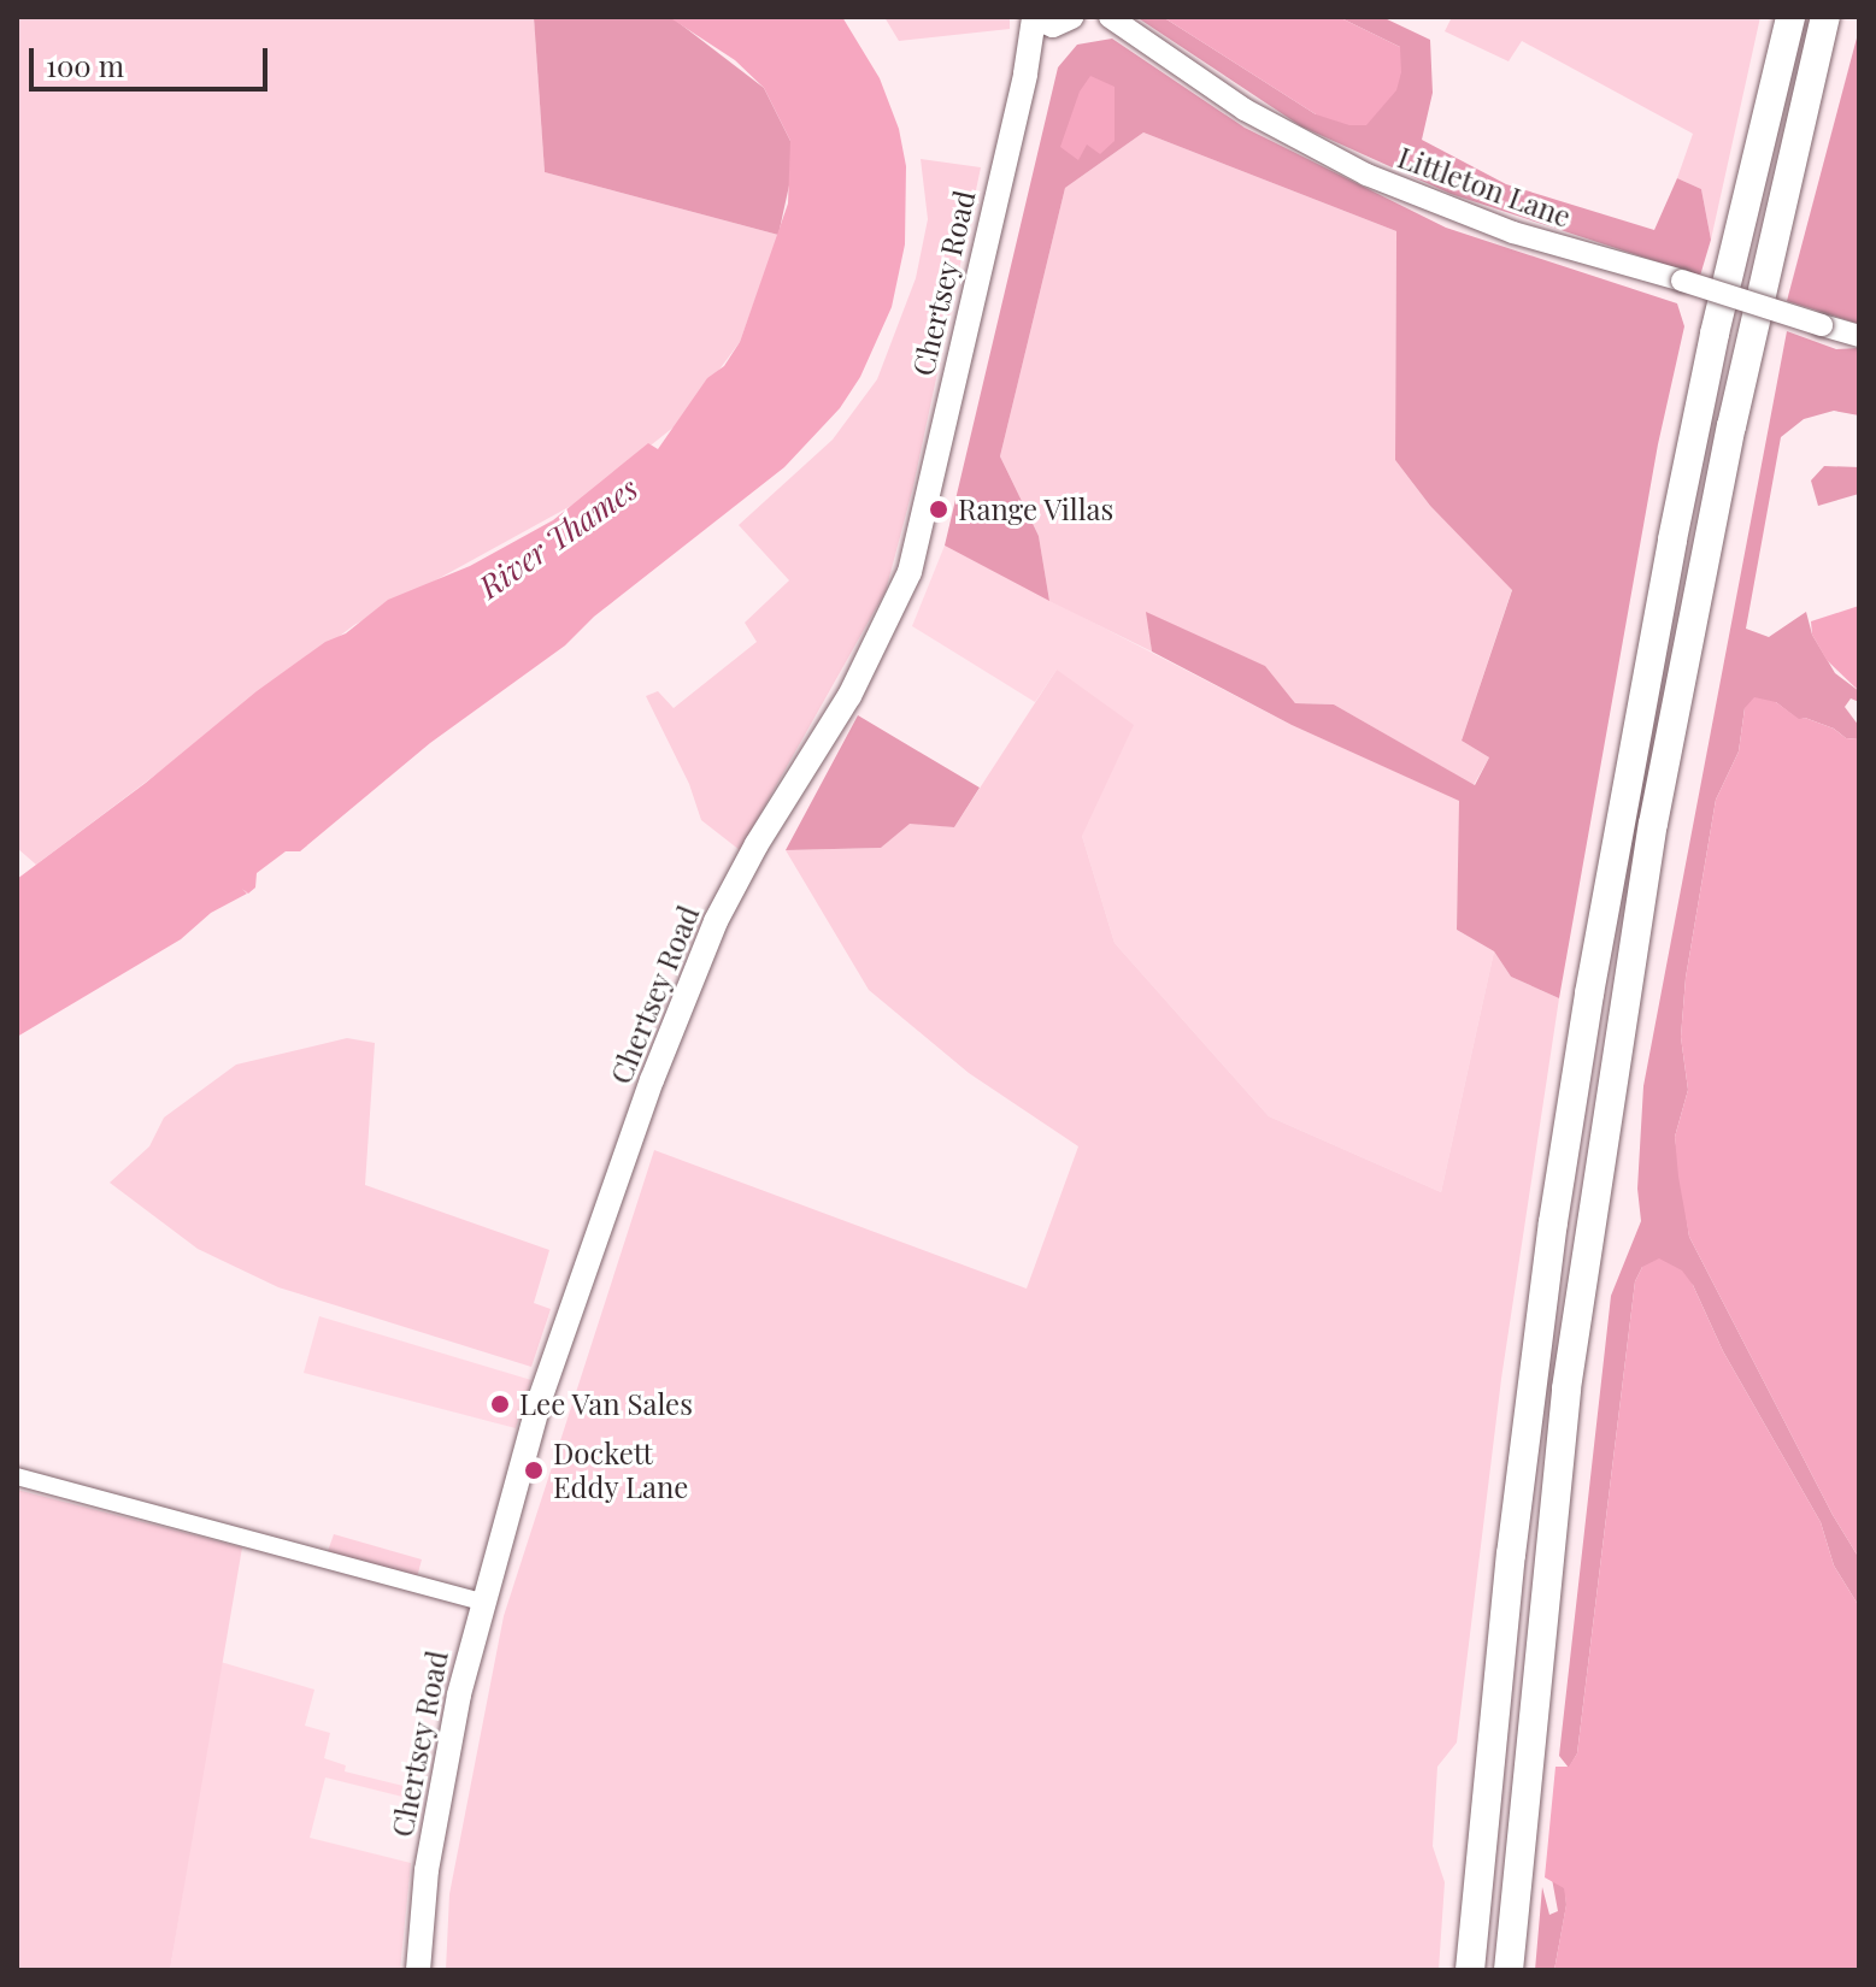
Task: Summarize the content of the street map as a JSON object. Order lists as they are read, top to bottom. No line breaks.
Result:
{"streets":{"main road":["Chertsey Road"],"street":["Littleton Lane"]},"water":["River Thames"],"places":["Range Villas","Lee Van Sales","Dockett Eddy Lane"],"scale_bar":"100 m"}
